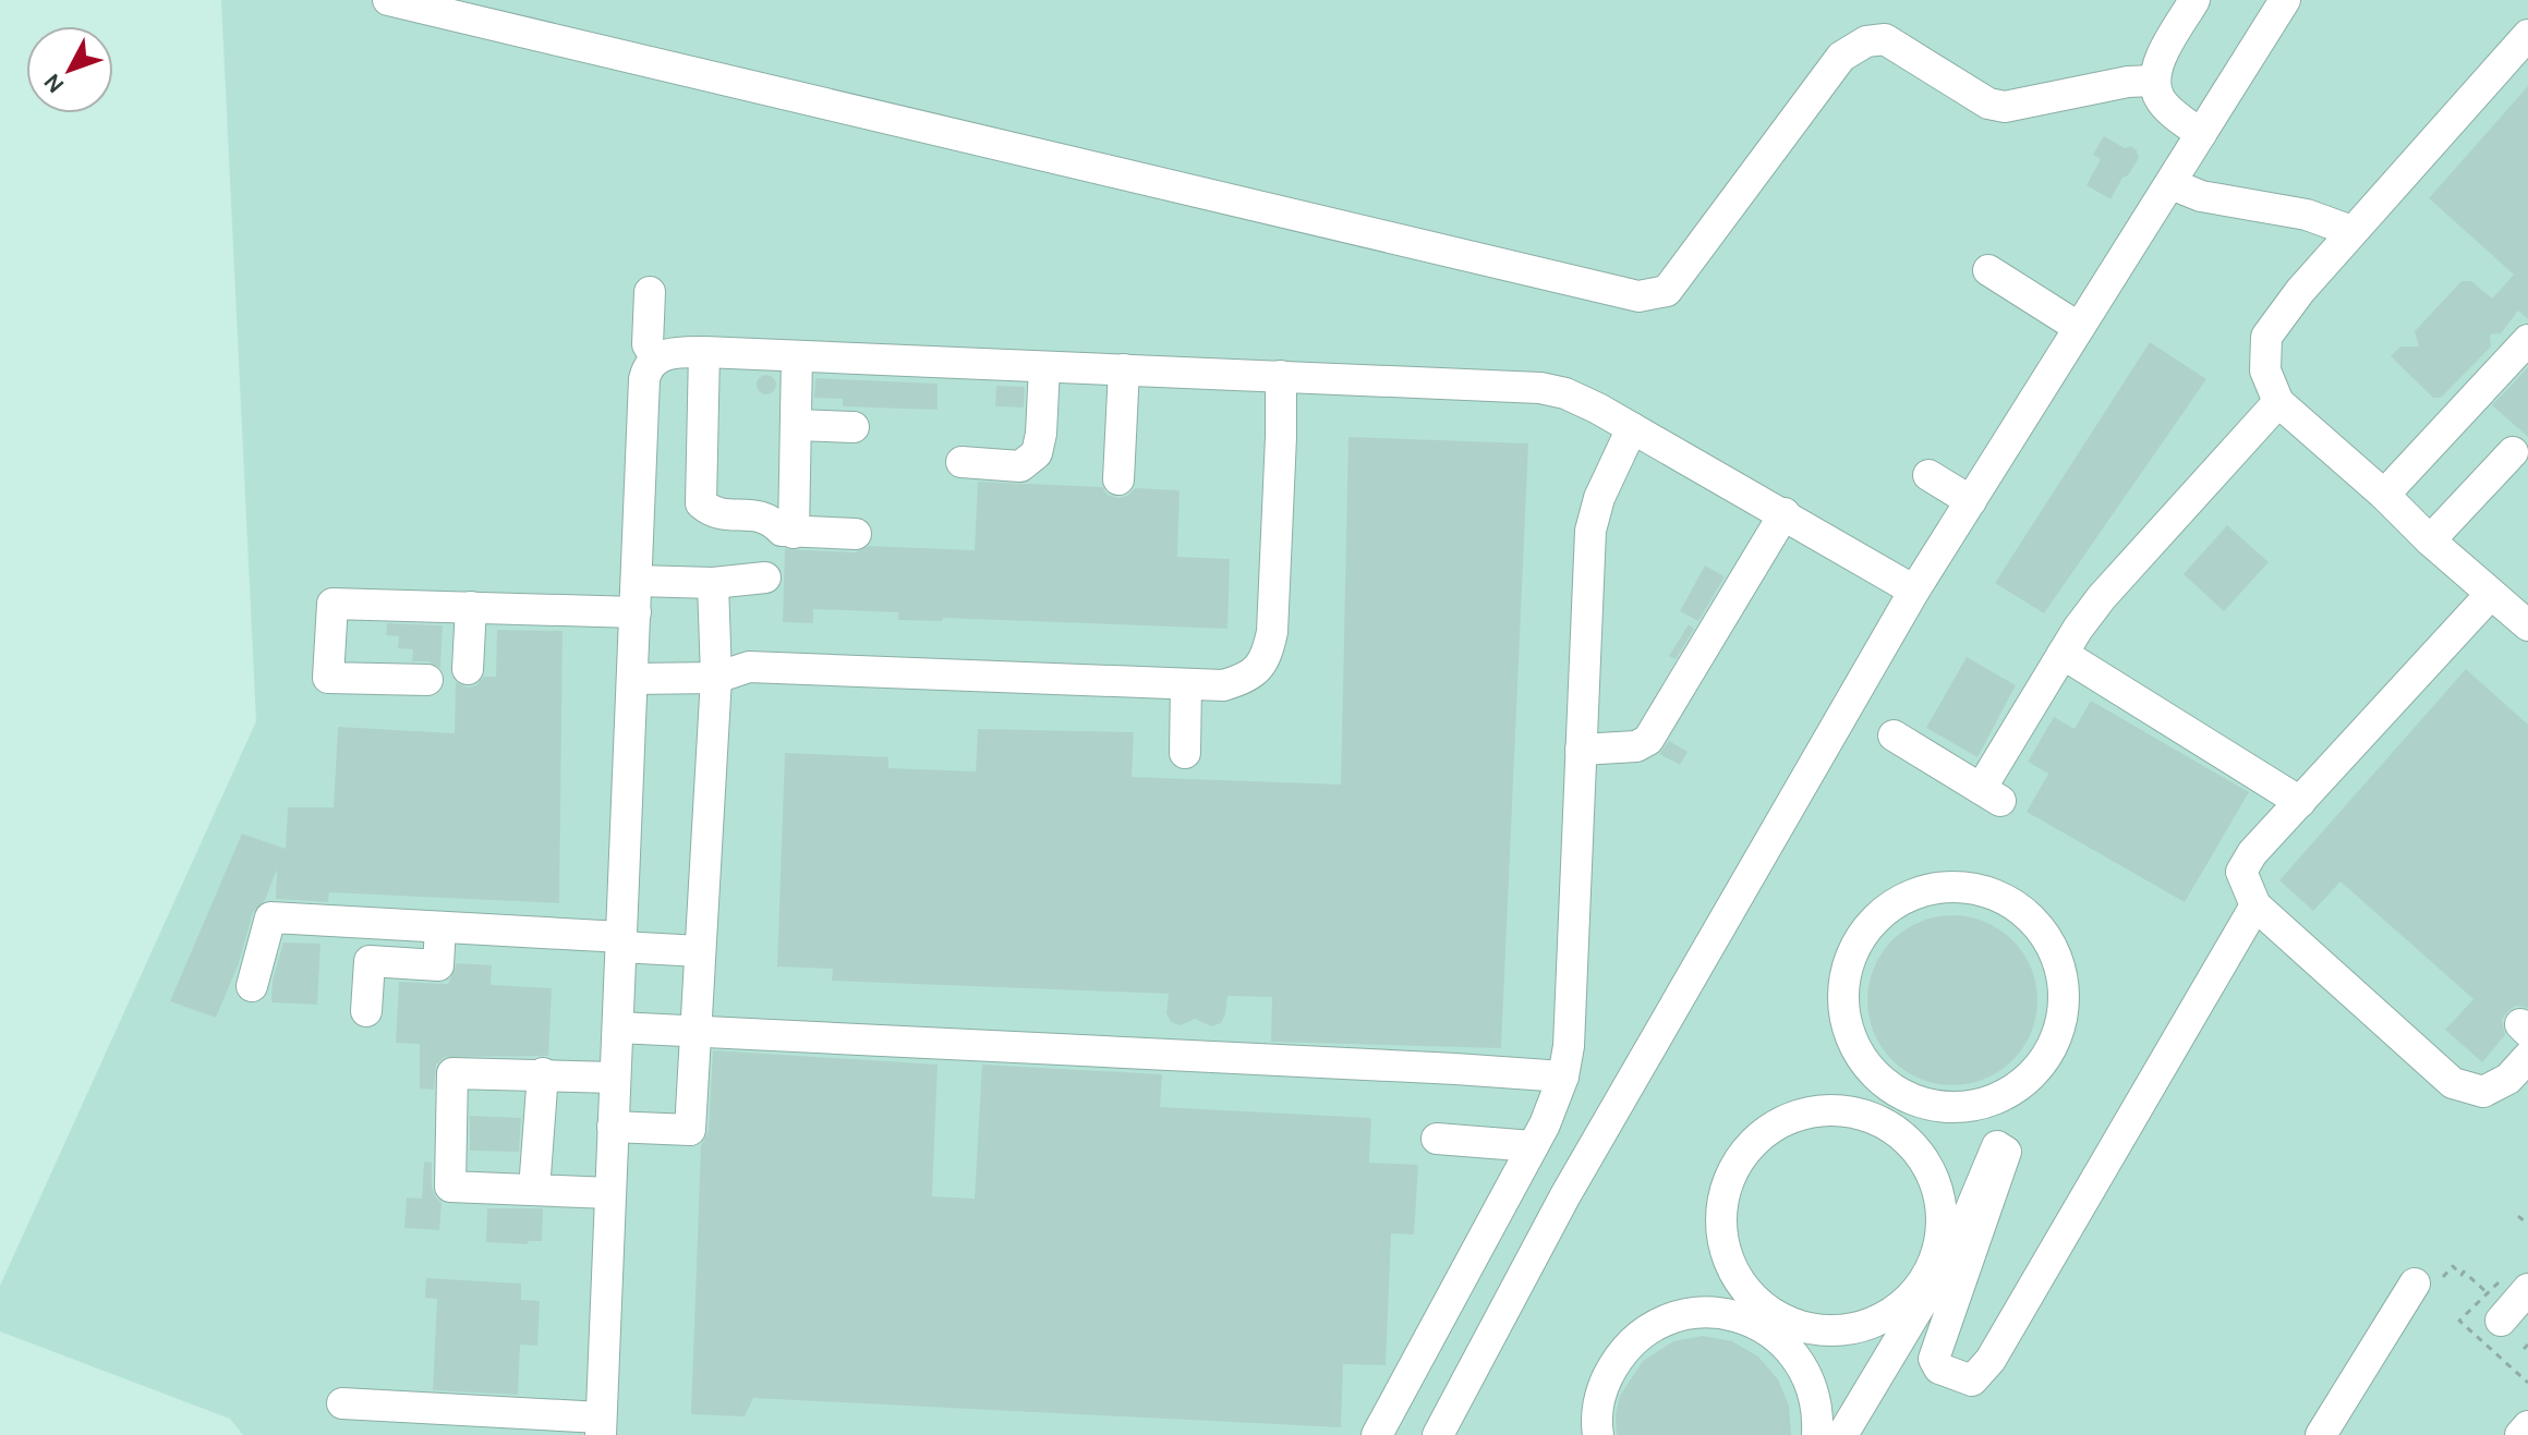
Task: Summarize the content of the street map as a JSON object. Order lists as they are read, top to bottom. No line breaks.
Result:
{"north":"bottom left"}
